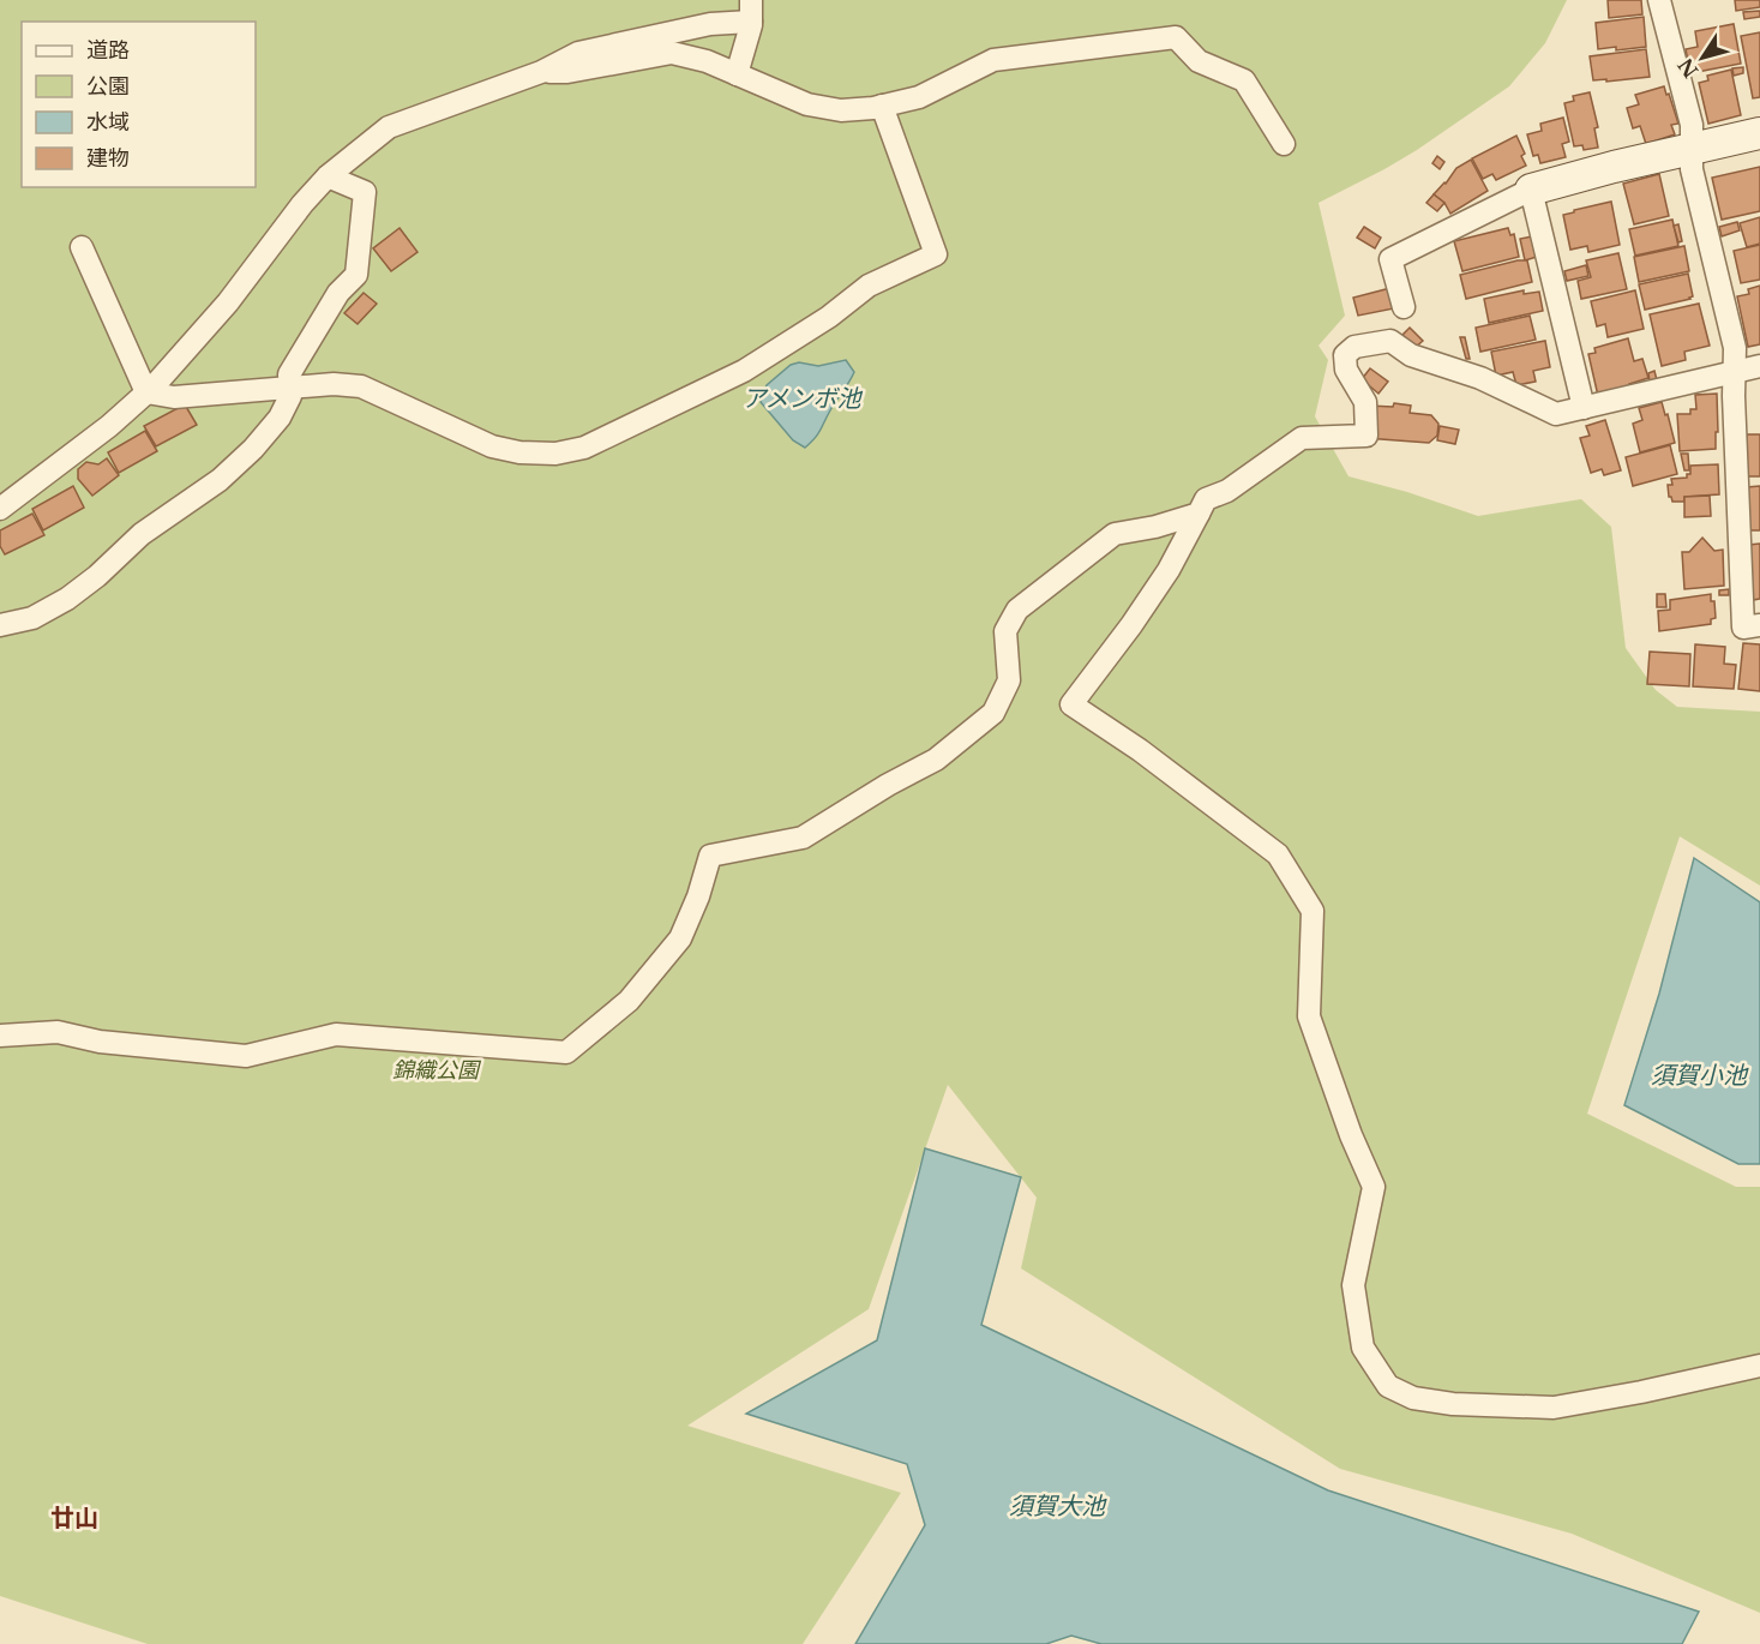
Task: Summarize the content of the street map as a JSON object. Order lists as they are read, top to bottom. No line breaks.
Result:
{"districts":["廿山"],"water":["アメンボ池","須賀小池","須賀大池"],"parks":["錦織公園"],"legend":["道路","公園","水域","建物"],"north":"bottom left"}
